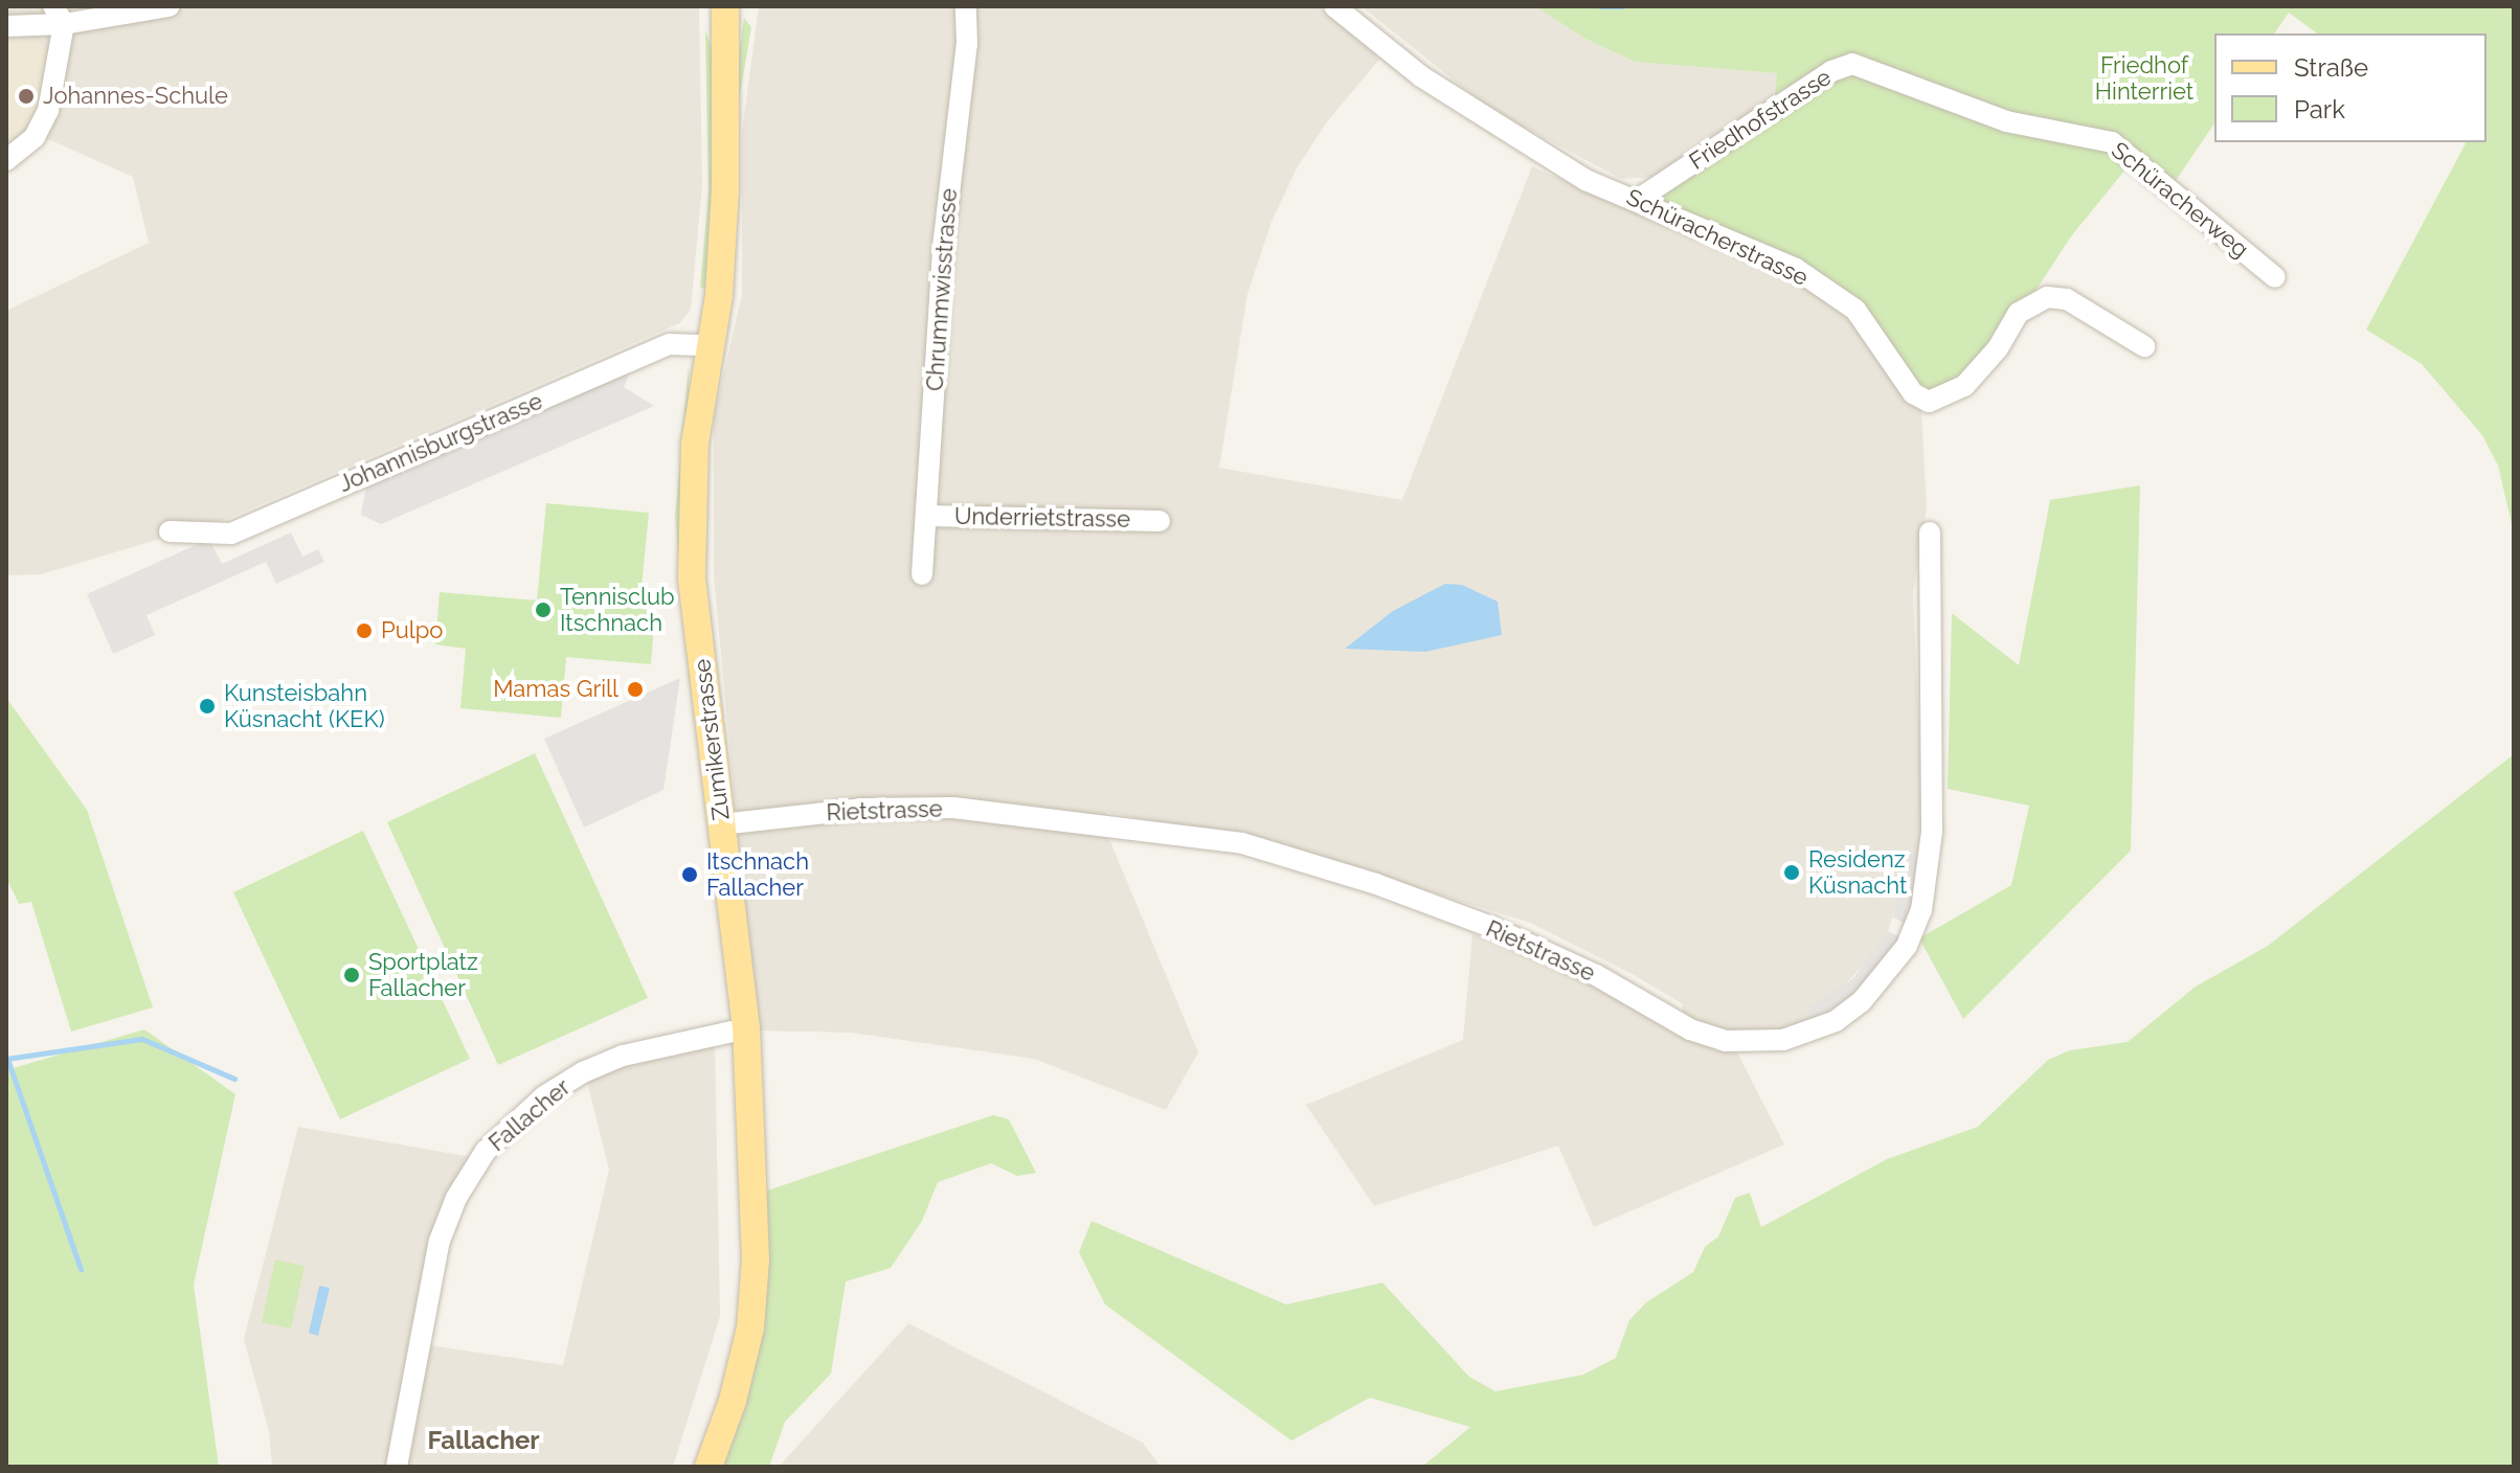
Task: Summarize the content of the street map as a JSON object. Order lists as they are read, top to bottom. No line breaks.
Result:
{"streets":{"main road":["Zumikerstrasse"],"street":["Friedhofstrasse","Schüracherweg","Schüracherstrasse","Chrummwisstrasse","Johannisburgstrasse","Underrietstrasse","Rietstrasse","Fallacher"]},"crossings":[["Friedhofstrasse","Schüracherweg"],["Friedhofstrasse","Schüracherstrasse"],["Chrummwisstrasse","Underrietstrasse"],["Johannisburgstrasse","Zumikerstrasse"],["Zumikerstrasse","Rietstrasse"],["Zumikerstrasse","Fallacher"]],"districts":["Fallacher"],"parks":["Friedhof Hinterriet"],"places":["Johannes-Schule","Tennisclub Itschnach","Pulpo","Mamas Grill","Kunsteisbahn Küsnacht (KEK)","Residenz Küsnacht","Itschnach Fallacher","Sportplatz Fallacher"],"legend":["Straße","Park"]}
